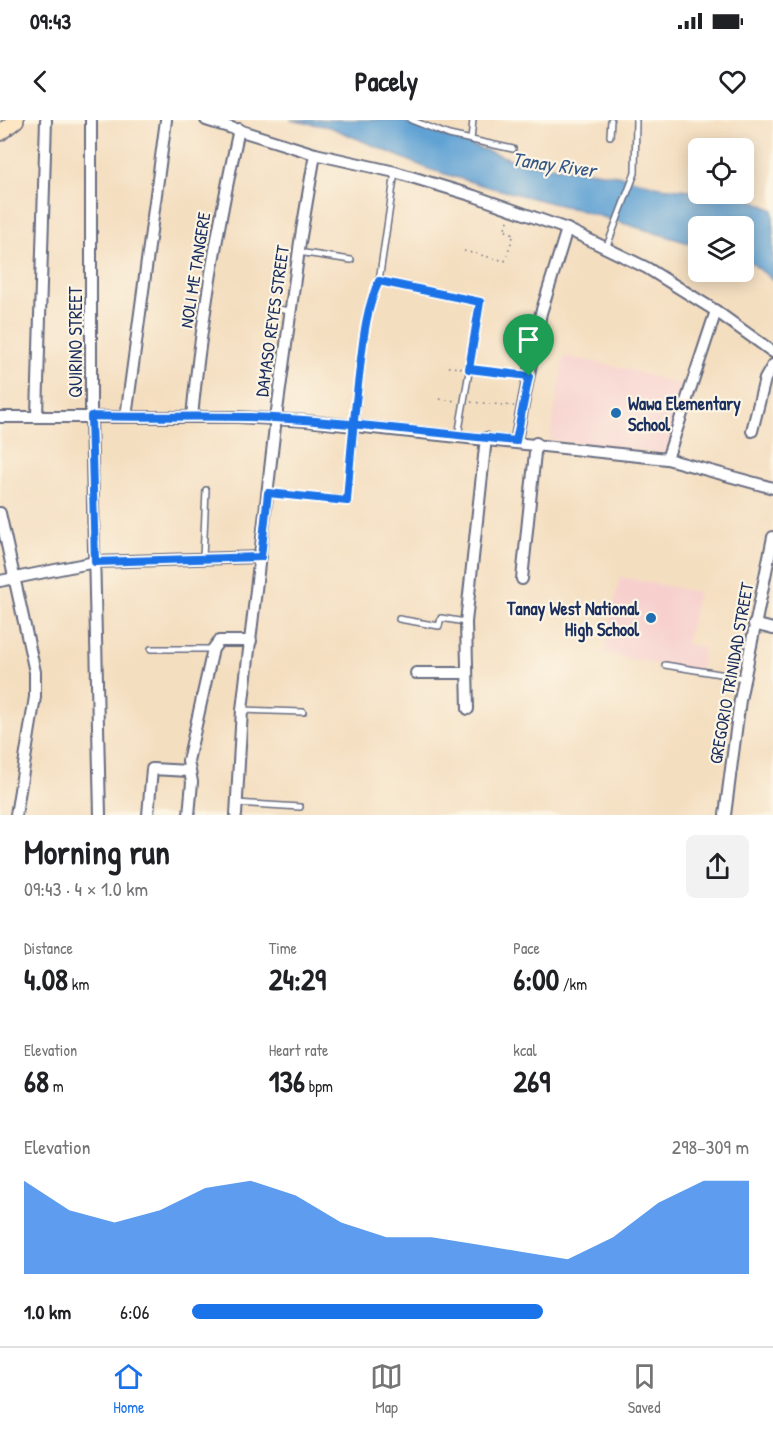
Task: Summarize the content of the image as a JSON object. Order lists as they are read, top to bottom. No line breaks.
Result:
{"streets":{"street":["NOLI ME TANGERE","DAMASO REYES STREET","QUIRINO STREET","GREGORIO TRINIDAD STREET"]},"water":["Tanay River"],"places":["Wawa Elementary School","Tanay West National High School"],"page":{"status":"09:43","header":"Pacely","heading":["Morning run","09:43 · 4 × 1.0 km"],"stats":[["Distance","4.08 km"],["Time","24:29"],["Pace","6:00 /km"],["Elevation","68 m"],["Heart rate","136 bpm"],["kcal","269"]],"chart":["Elevation","298–309 m"],"list":[{"name":"1.0 km","note":"6:06"}],"tabs":["Home","Map","Saved"]}}
